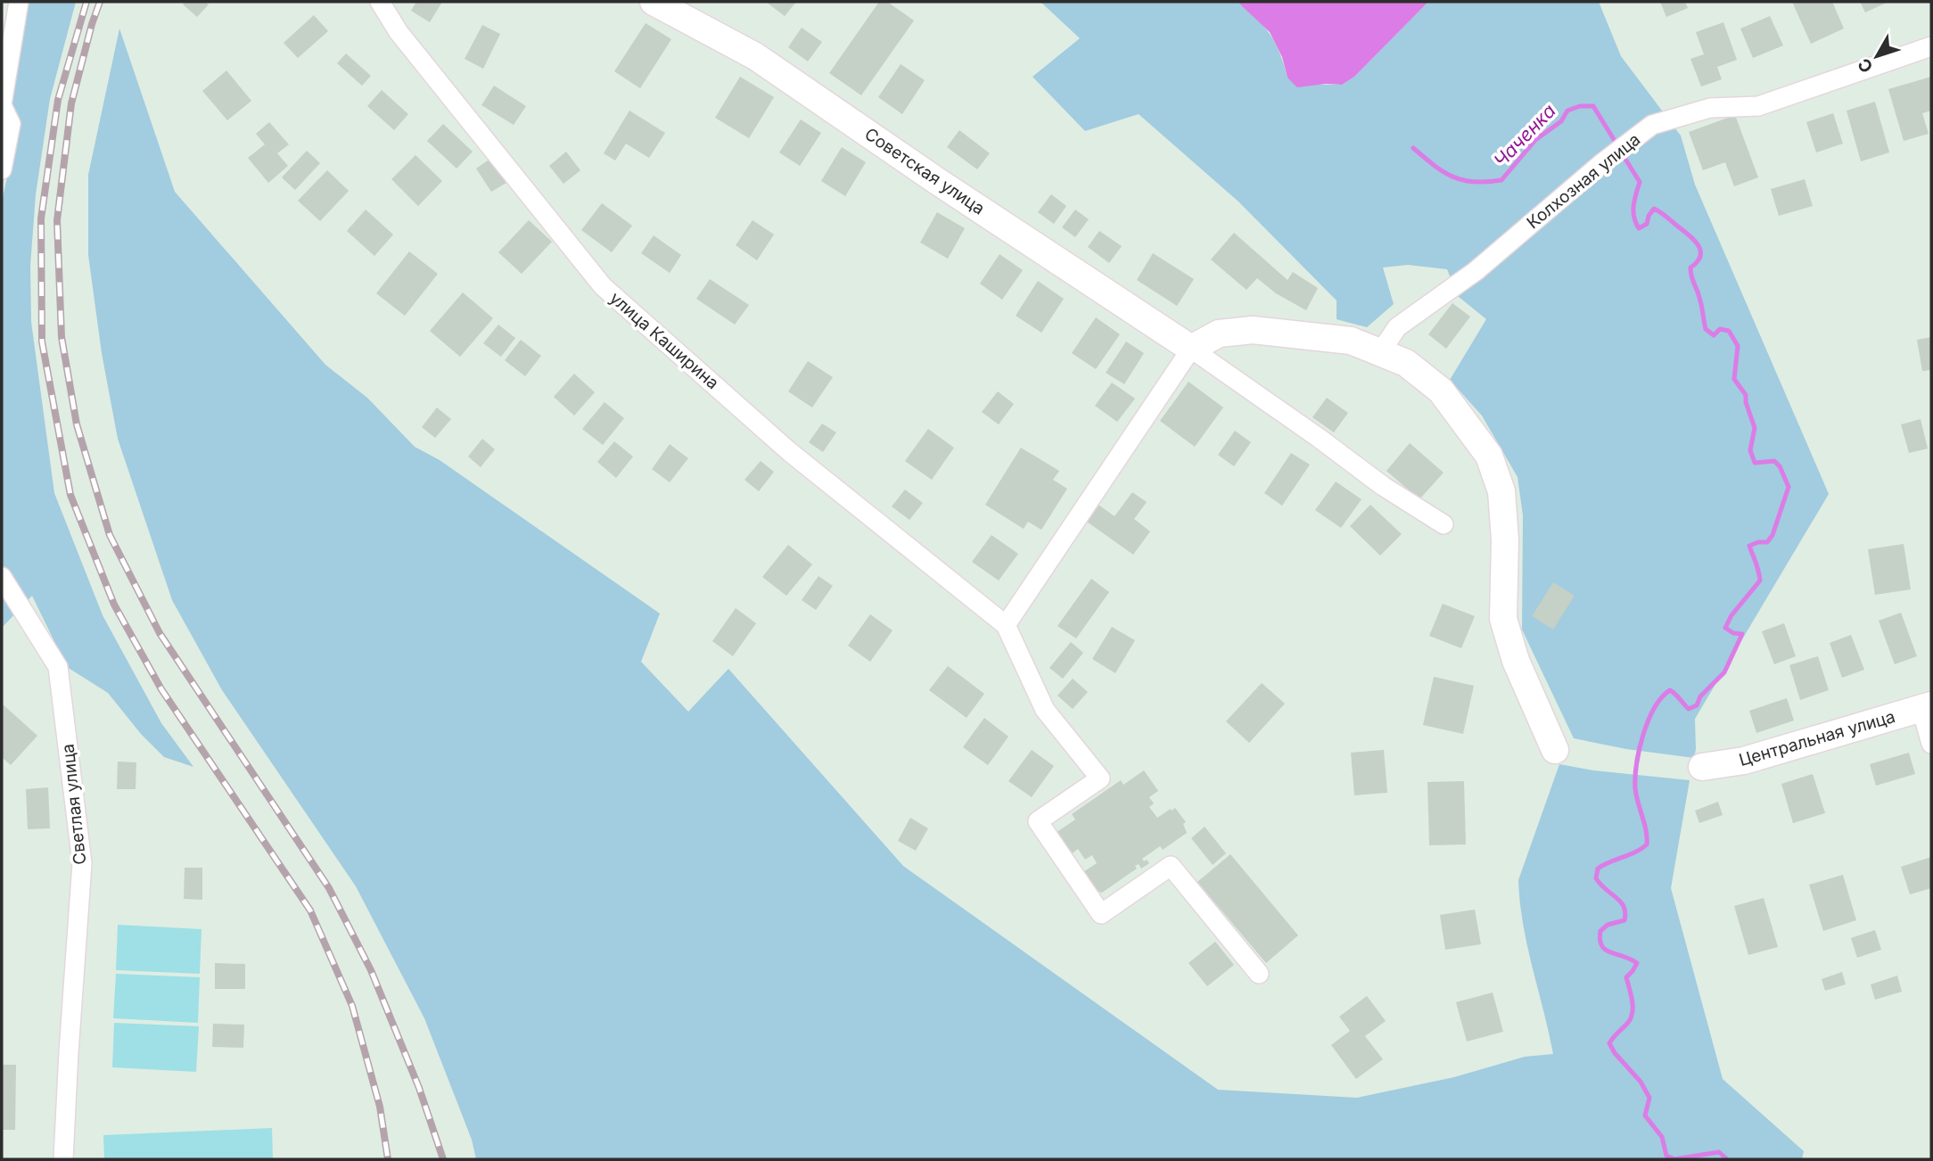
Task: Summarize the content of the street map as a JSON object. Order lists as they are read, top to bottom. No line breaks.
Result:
{"streets":{"street":["Советская улица","Колхозная улица","улица Каширина","Центральная улица","Светлая улица"]},"water":["Чаченка"],"north":"bottom left"}
